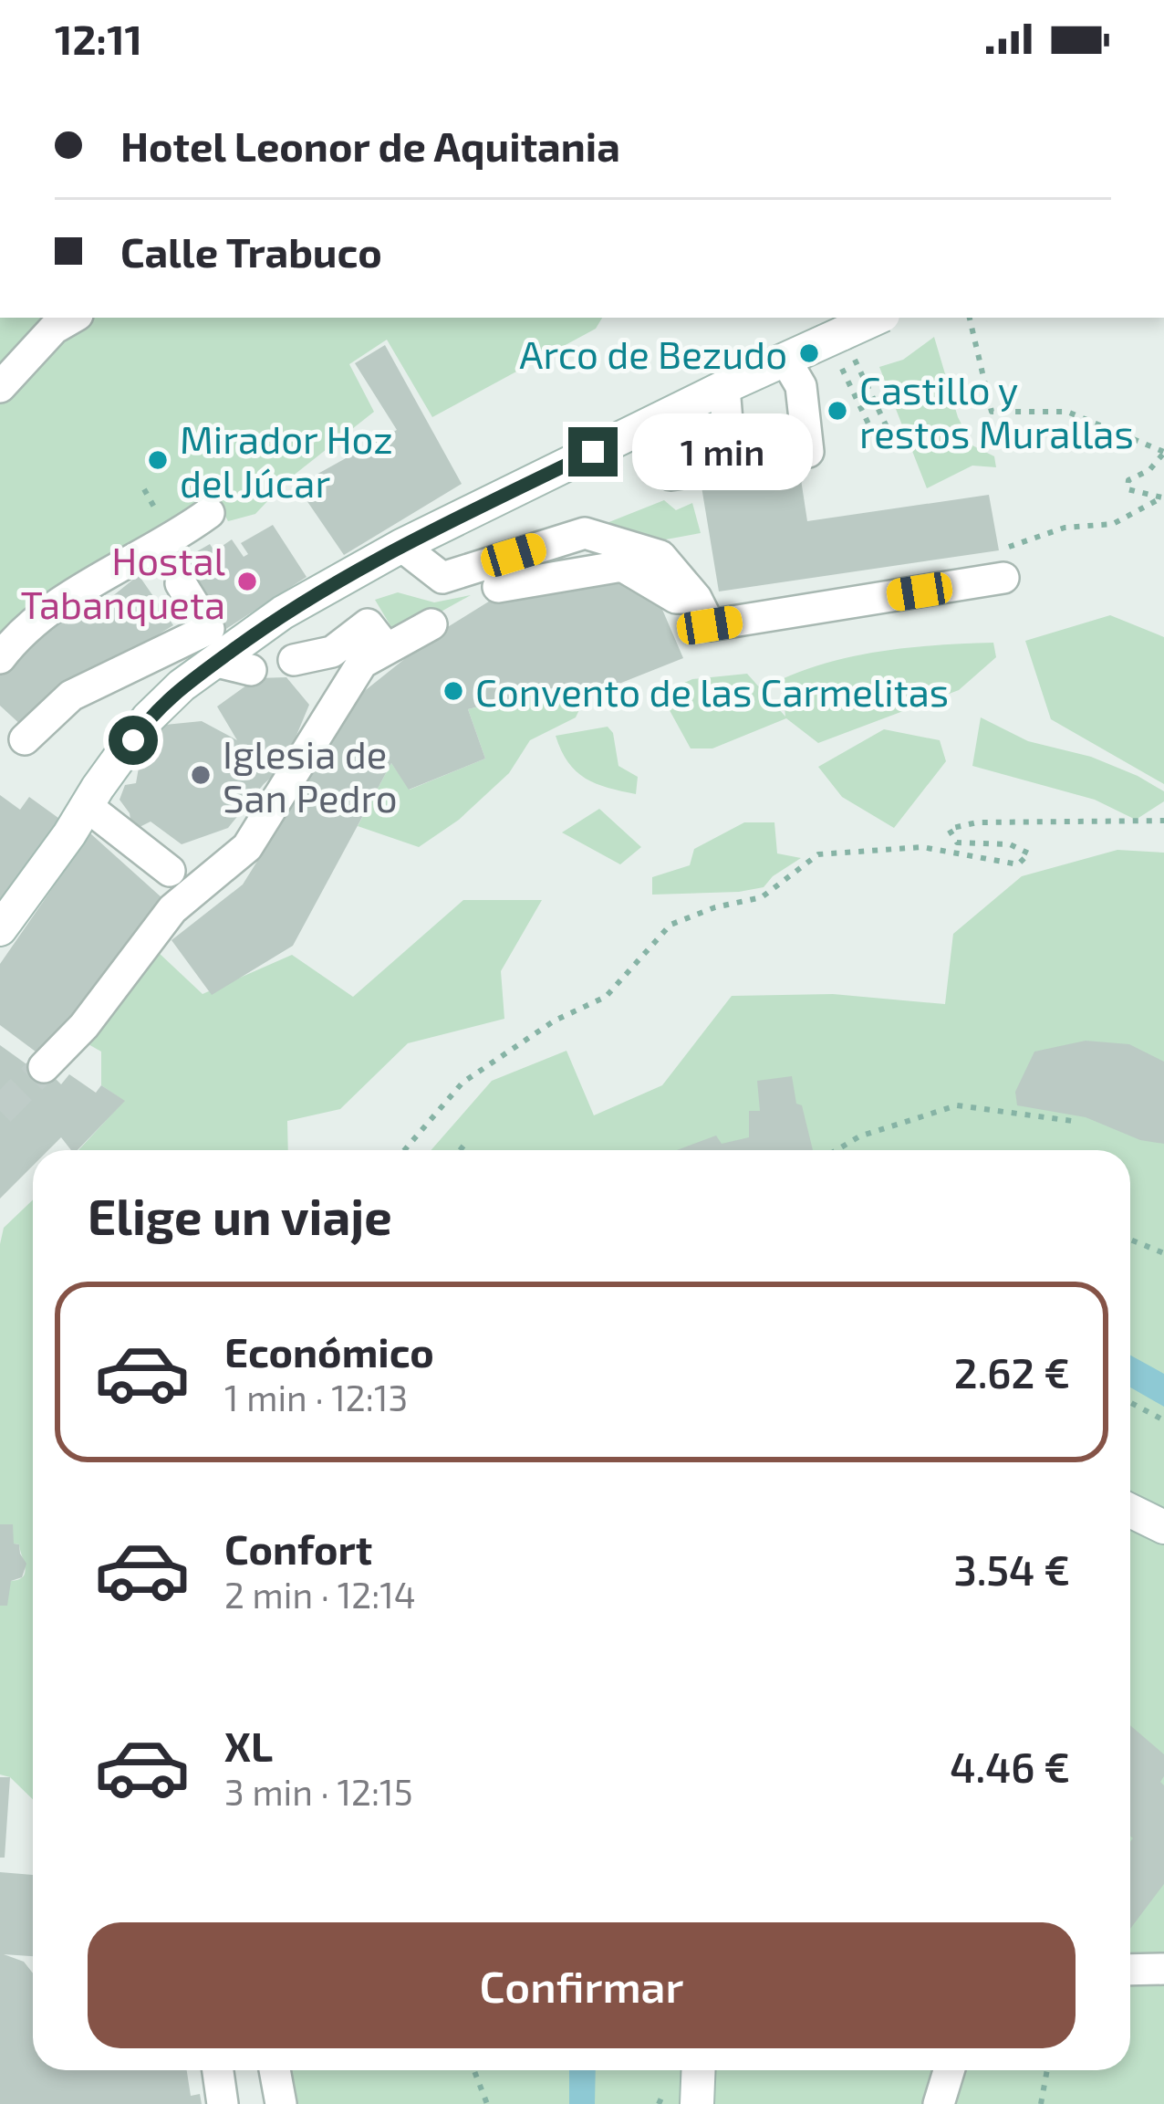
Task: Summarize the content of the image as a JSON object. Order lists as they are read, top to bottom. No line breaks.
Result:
{"places":["Arco de Bezudo","Castillo y restos Murallas","Mirador Hoz del Júcar","Hostal Tabanqueta","Convento de las Carmelitas","Iglesia de San Pedro"],"page":{"status":"12:11","banner":["Hotel Leonor de Aquitania","Calle Trabuco"],"bubble":"1 min","heading":"Elige un viaje","list":[{"name":"Económico","note":"1 min · 12:13","value":"2.62 €"},{"name":"Confort","note":"2 min · 12:14","value":"3.54 €"},{"name":"XL","note":"3 min · 12:15","value":"4.46 €"}],"buttons":"Confirmar"}}
